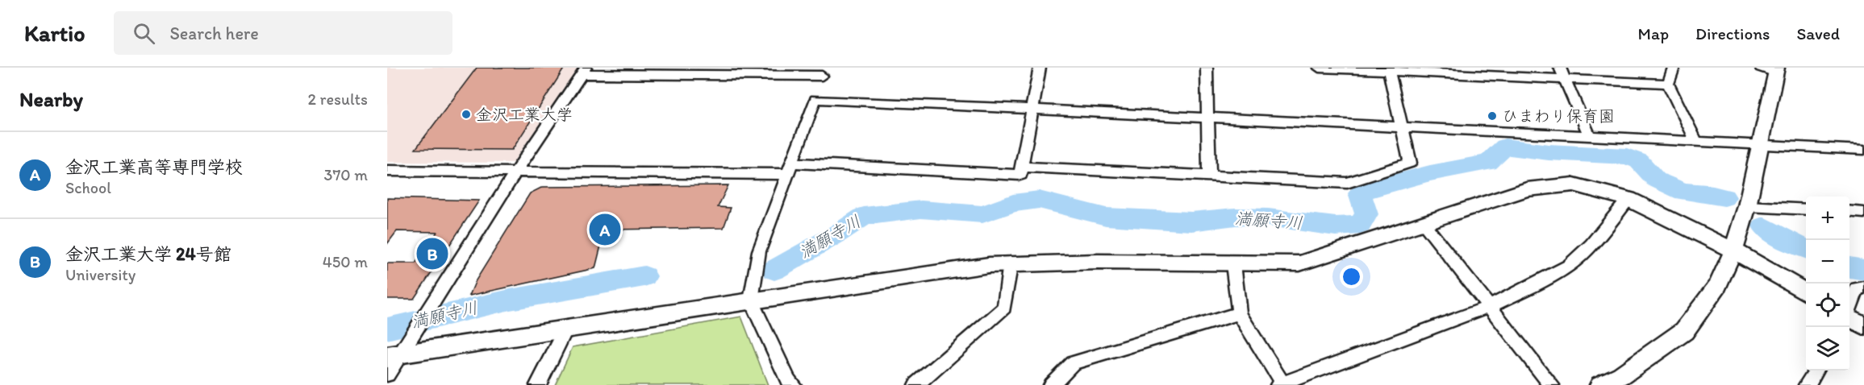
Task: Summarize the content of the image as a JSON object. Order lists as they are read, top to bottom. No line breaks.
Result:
{"water":["満願寺川"],"places":["金沢工業大学","ひまわり保育園"],"page":{"header":"Kartio","search":"Search here","nav":["Map","Directions","Saved"],"heading":["Nearby","2 results"],"list":[{"mark":"A","name":"金沢工業高等専門学校","note":"School","value":"370 m"},{"mark":"B","name":"金沢工業大学 24号館","note":"University","value":"450 m"}],"map_buttons":["+","−"],"pins":["A","B"]}}
